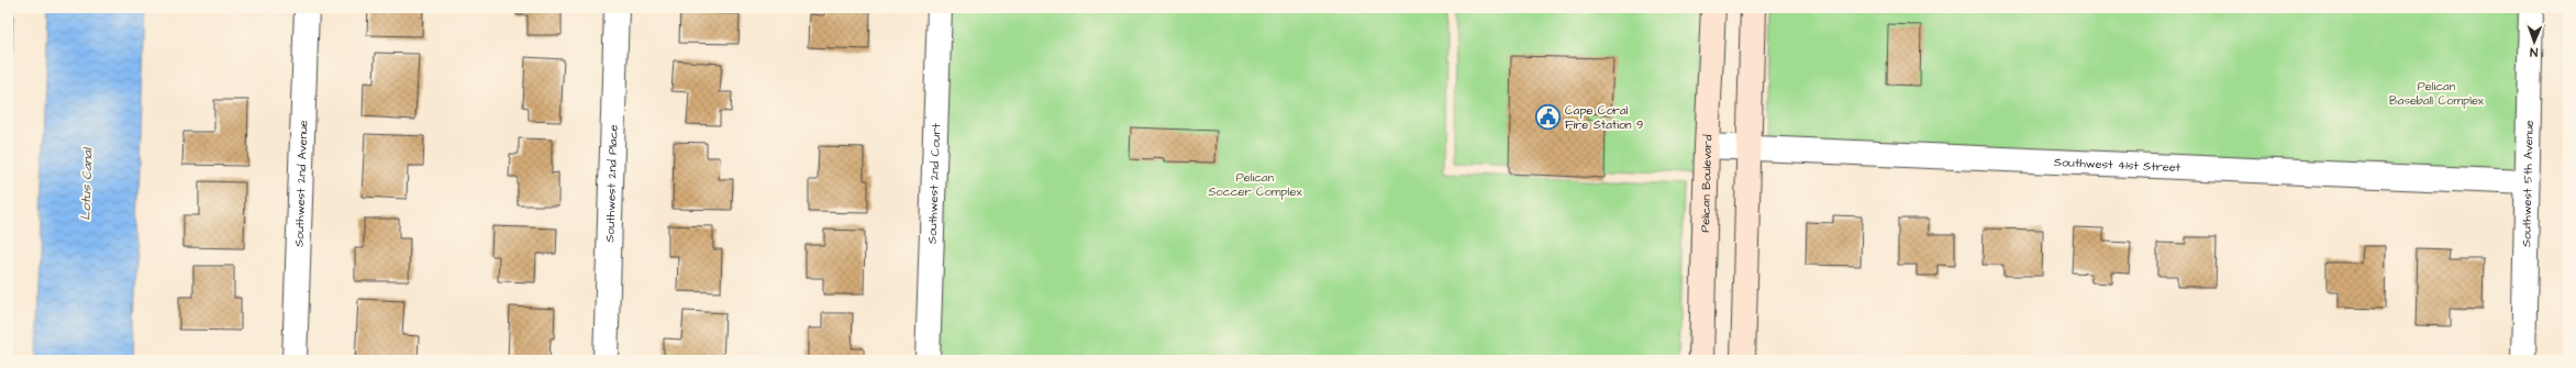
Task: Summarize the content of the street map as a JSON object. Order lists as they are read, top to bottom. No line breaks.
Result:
{"streets":{"street":["Southwest 41st Street","Southwest 2nd Court","Pelican Boulevard","Southwest 5th Avenue","Southwest 2nd Avenue","Southwest 2nd Place"]},"crossings":[["Southwest 41st Street","Pelican Boulevard"],["Southwest 41st Street","Southwest 5th Avenue"]],"water":["Lotus Canal"],"parks":["Pelican Baseball Complex","Pelican Soccer Complex"],"places":{"public building":["Cape Coral Fire Station 9"]},"north":"bottom"}
